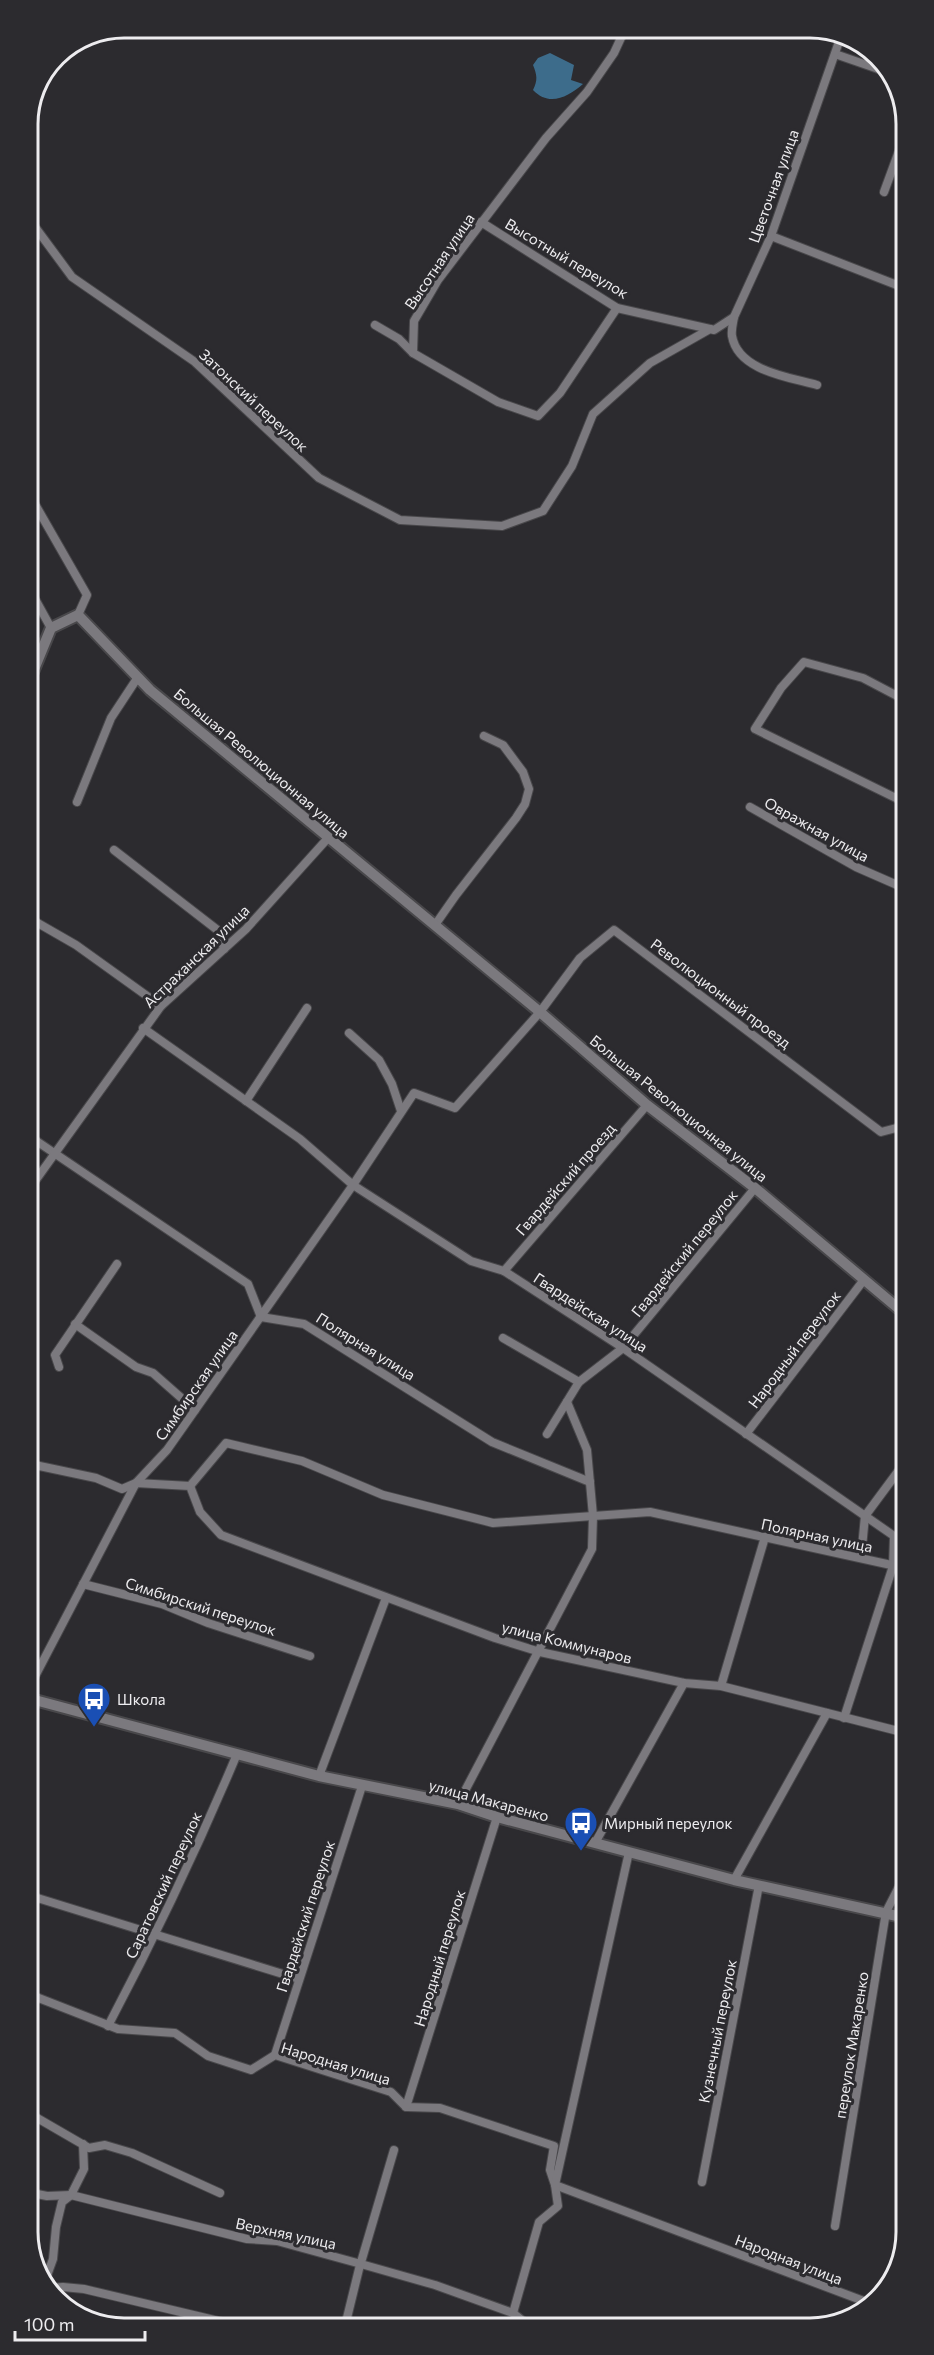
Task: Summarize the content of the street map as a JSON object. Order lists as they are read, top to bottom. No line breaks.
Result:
{"streets":{"street":["Цветочная улица","Высотный переулок","Высотная улица","Затонский переулок","Большая Революционная улица","Овражная улица","Астраханская улица","Революционный проезд","Гвардейский проезд","Гвардейский переулок","Гвардейская улица","Полярная улица","Народный переулок","Симбирская улица","Симбирский переулок","улица Коммунаров","улица Макаренко","Саратовский переулок","Кузнечный переулок","переулок Макаренко","Народная улица","Верхняя улица"]},"crossings":[["Высотный переулок","Высотная улица"],["Высотный переулок","Затонский переулок"],["Большая Революционная улица","Астраханская улица"],["Большая Революционная улица","Революционный проезд"],["Большая Революционная улица","Гвардейский проезд"],["Большая Революционная улица","Гвардейский переулок"],["Большая Революционная улица","Народный переулок"],["Большая Революционная улица","Симбирская улица"],["Астраханская улица","Гвардейская улица"],["Революционный проезд","Симбирская улица"],["Гвардейский проезд","Гвардейская улица"],["Гвардейский переулок","Гвардейская улица"],["Гвардейский переулок","улица Макаренко"],["Гвардейский переулок","Народная улица"],["Гвардейская улица","Полярная улица"],["Гвардейская улица","Народный переулок"],["Гвардейская улица","Симбирская улица"],["Полярная улица","Симбирская улица"],["Полярная улица","улица Коммунаров"],["Народный переулок","улица Макаренко"],["Народный переулок","Народная улица"],["Симбирская улица","Симбирский переулок"],["улица Макаренко","Саратовский переулок"],["улица Макаренко","Кузнечный переулок"],["улица Макаренко","переулок Макаренко"],["Саратовский переулок","Народная улица"]],"places":{"bus stop":["Школа","Мирный переулок"]},"scale_bar":"100 m"}
